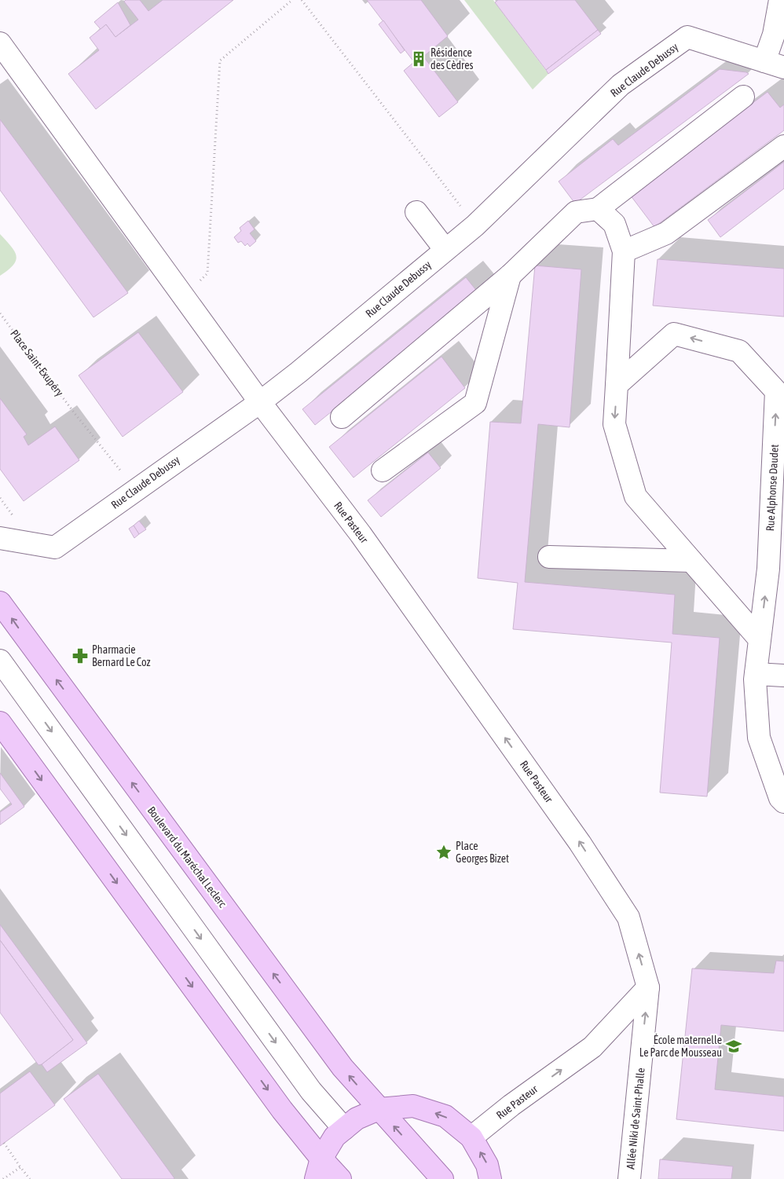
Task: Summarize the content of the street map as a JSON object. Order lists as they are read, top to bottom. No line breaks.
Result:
{"streets":{"main road":["Boulevard du Maréchal Leclerc"],"street":["Rue Claude Debussy","Rue Alphonse Daudet","Rue Pasteur","Allée Niki de Saint-Phalle"],"path":["Place Saint-Exupéry"]},"crossings":[["Rue Claude Debussy","Place Saint-Exupéry"],["Rue Claude Debussy","Rue Pasteur"],["Rue Pasteur","Allée Niki de Saint-Phalle"]],"one_way":["Rue Pasteur","Allée Niki de Saint-Phalle"],"places":{"building":["Résidence des Cèdres"],"pharmacy":["Pharmacie Bernard Le Coz"],"place":["Place Georges Bizet"],"school or university":["École maternelle Le Parc de Mousseau"]}}
